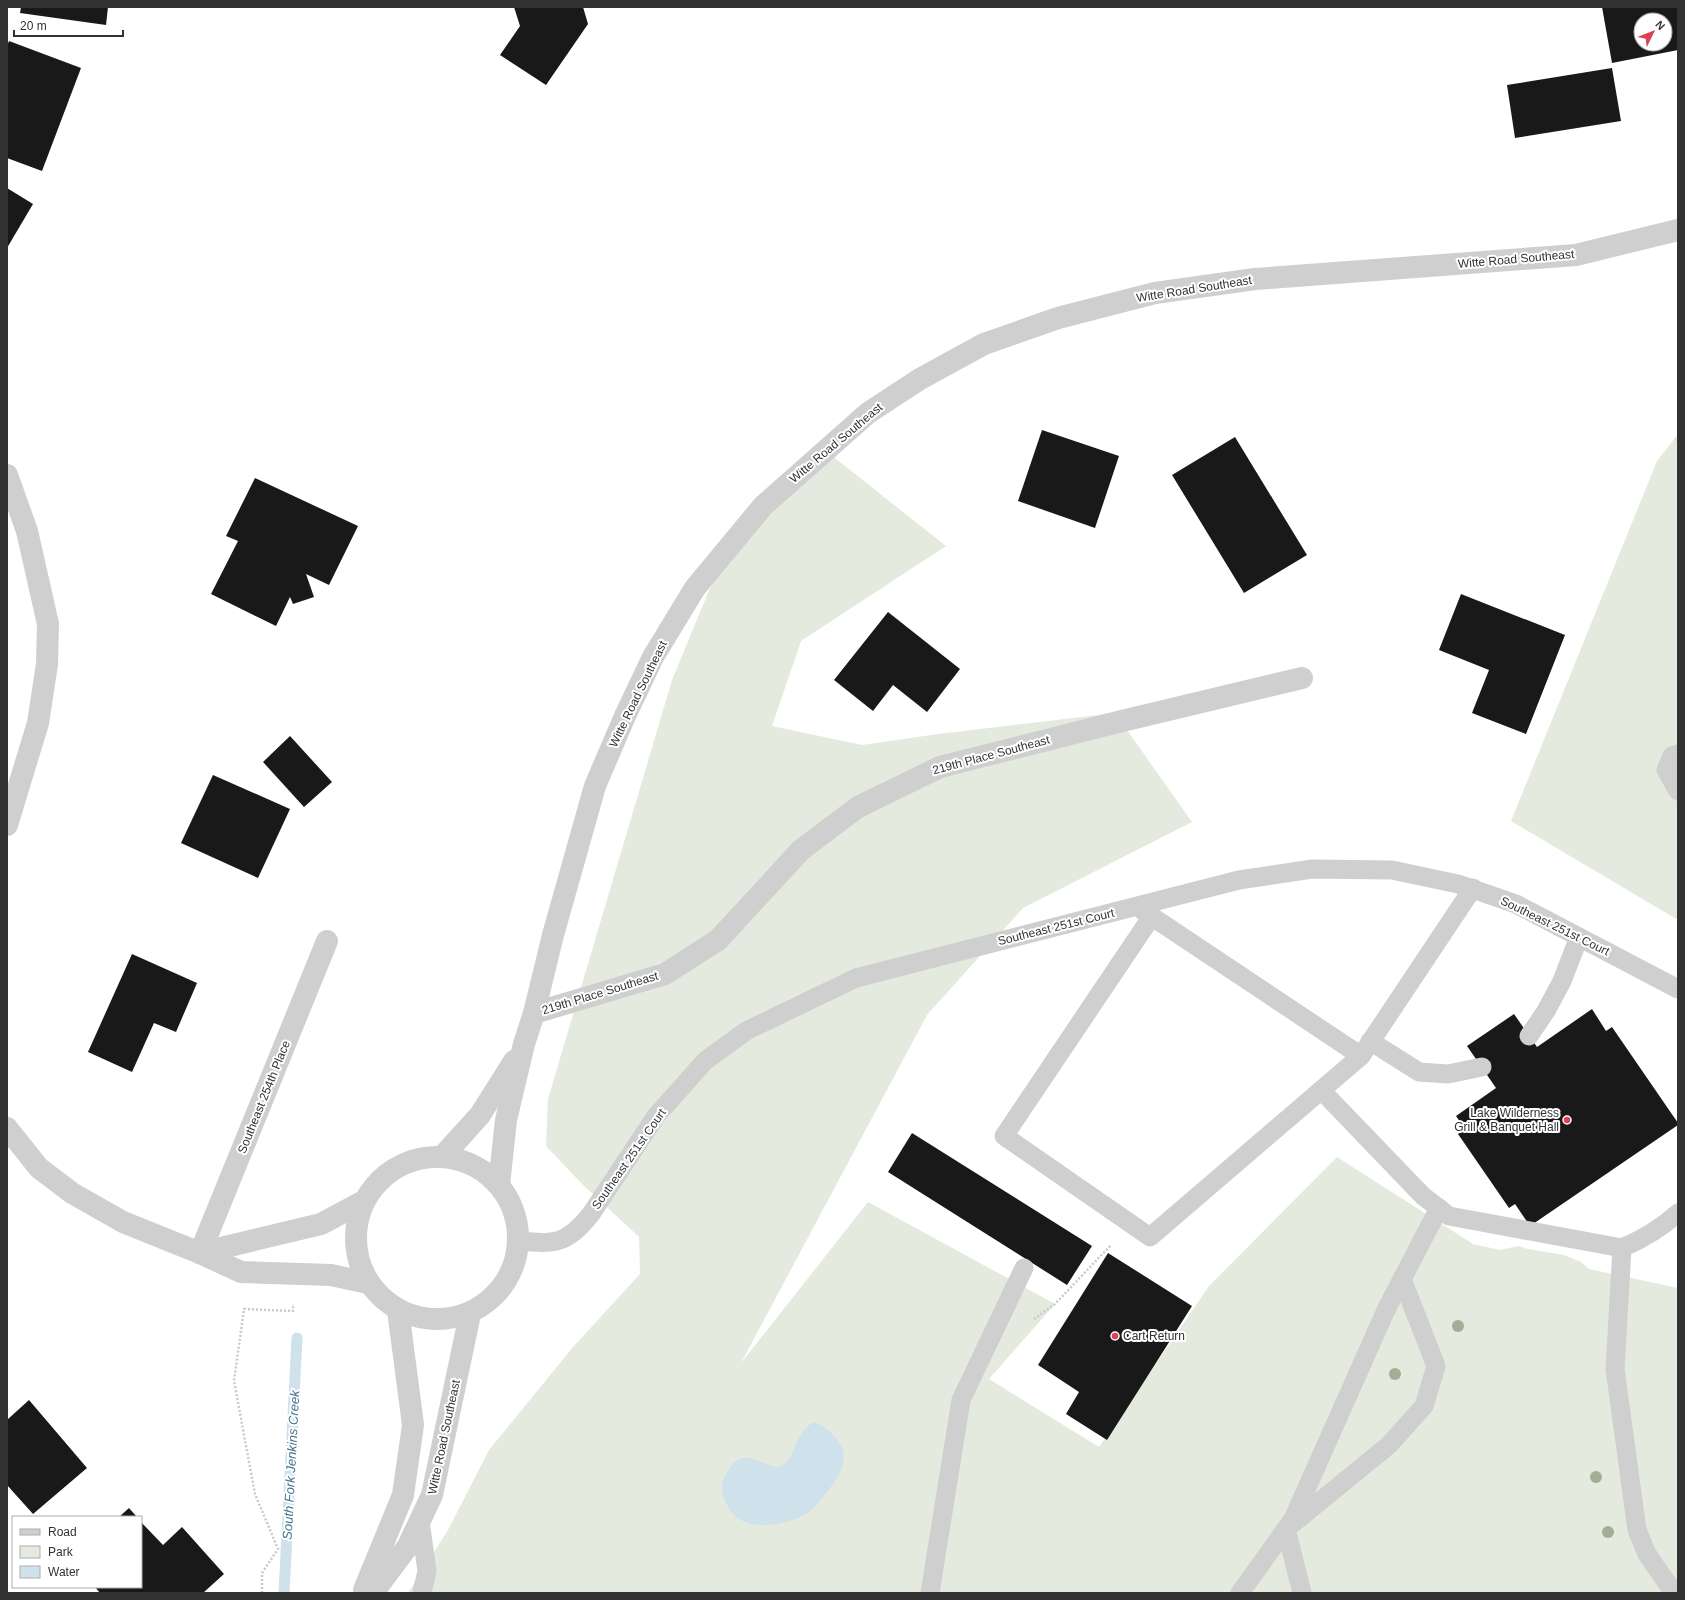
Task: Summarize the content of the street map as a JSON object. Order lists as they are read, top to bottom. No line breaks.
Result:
{"streets":{"street":["Witte Road Southeast","219th Place Southeast","Southeast 254th Place"],"lane":["Southeast 251st Court"]},"crossings":[["Witte Road Southeast","219th Place Southeast"]],"water":["South Fork Jenkins Creek"],"places":["Lake Wilderness Grill & Banquet Hall","Cart Return"],"legend":["Road","Park","Water"],"scale_bar":"20 m","north":"top right"}
